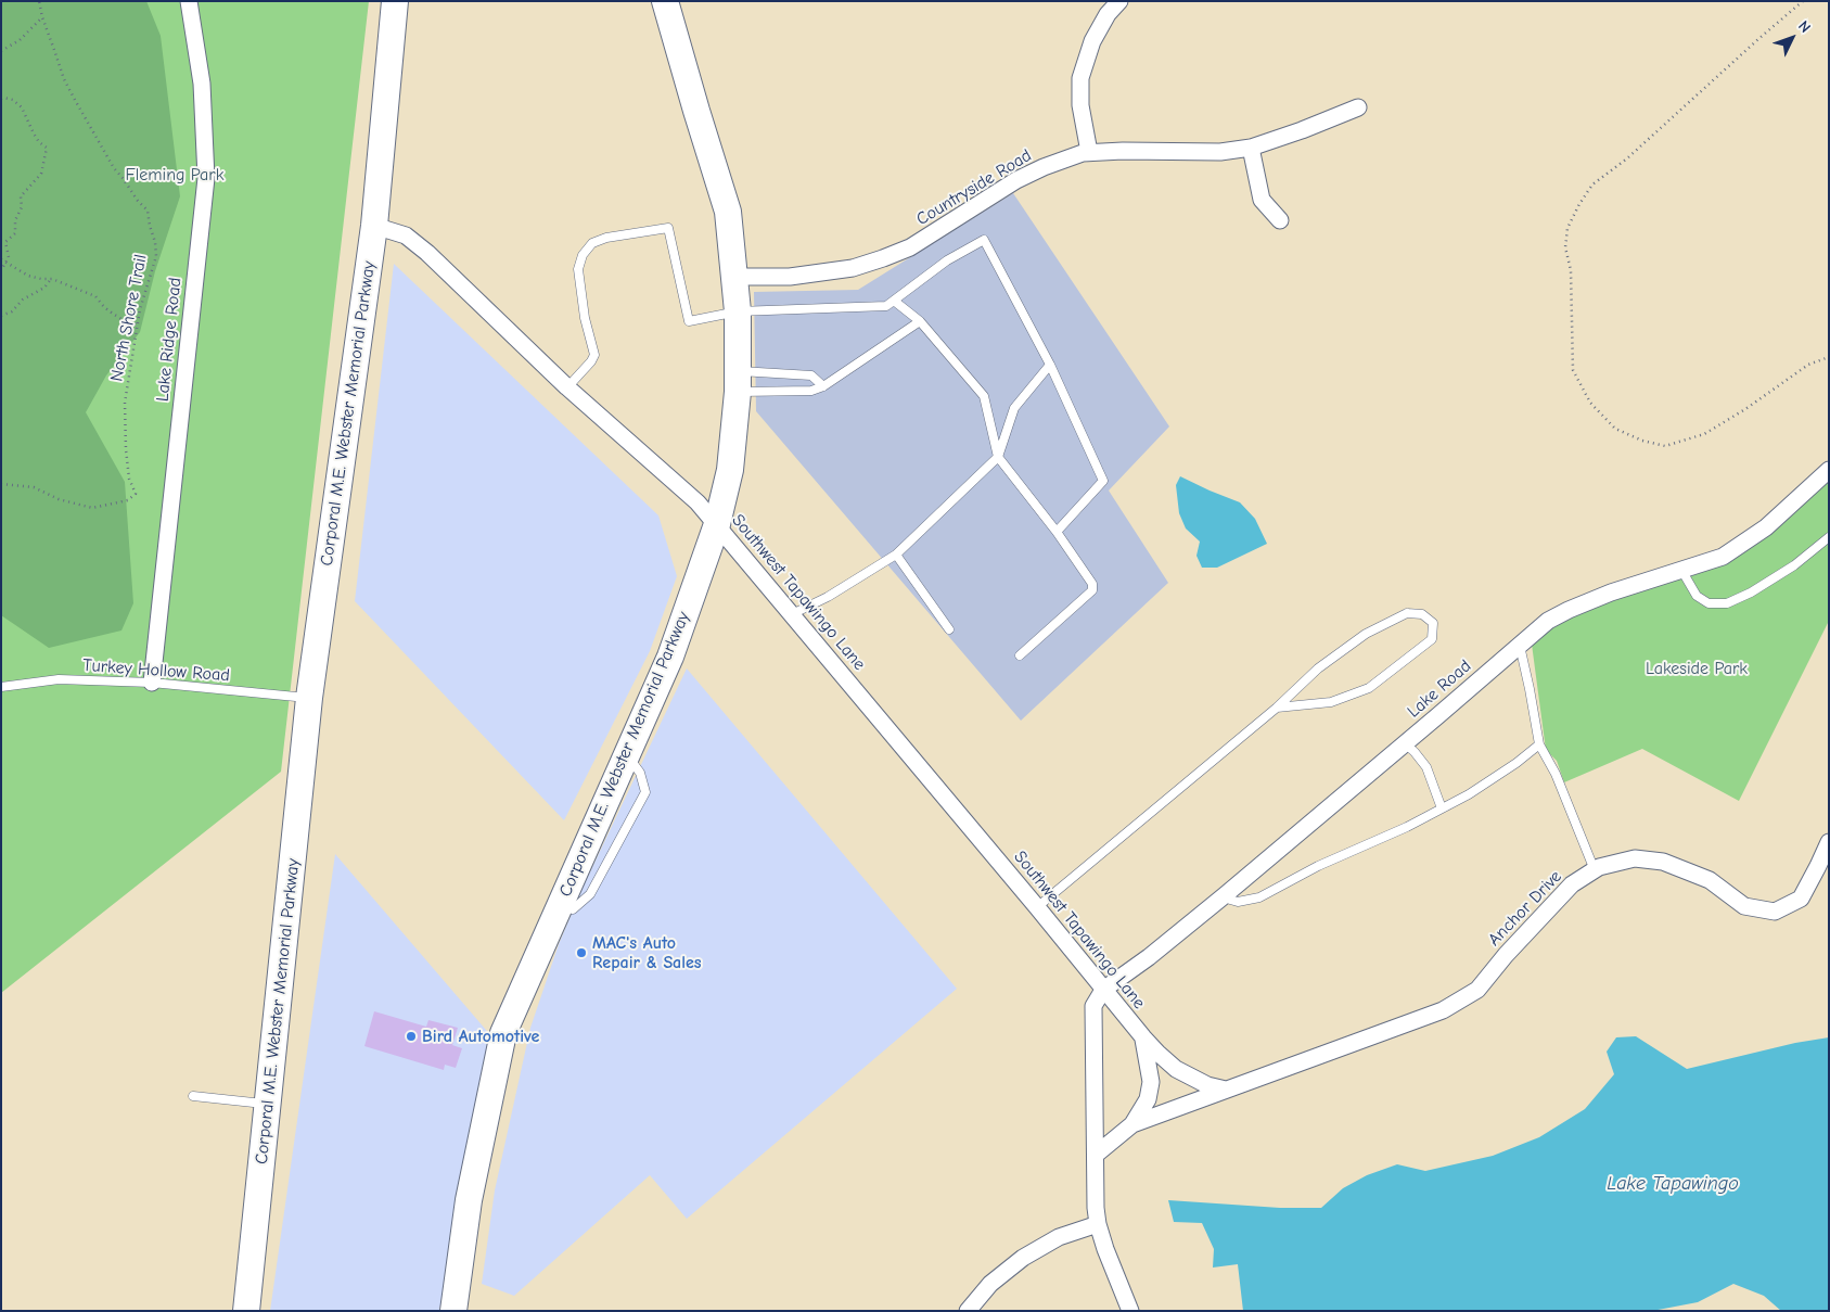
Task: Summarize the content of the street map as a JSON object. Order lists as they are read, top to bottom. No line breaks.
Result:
{"streets":{"main road":["Corporal M.E. Webster Memorial Parkway"],"street":["Countryside Road","Lake Ridge Road","Southwest Tapawingo Lane","Lake Road","Anchor Drive"],"lane":["Turkey Hollow Road"],"path":["North Shore Trail"]},"crossings":[["Countryside Road","Corporal M.E. Webster Memorial Parkway"],["Lake Ridge Road","Turkey Hollow Road"],["Corporal M.E. Webster Memorial Parkway","Southwest Tapawingo Lane"],["Corporal M.E. Webster Memorial Parkway","Turkey Hollow Road"],["Southwest Tapawingo Lane","Lake Road"],["Southwest Tapawingo Lane","Anchor Drive"]],"water":["Lake Tapawingo"],"parks":["Fleming Park","Lakeside Park"],"places":["MAC's Auto Repair & Sales","Bird Automotive"],"north":"top right"}
